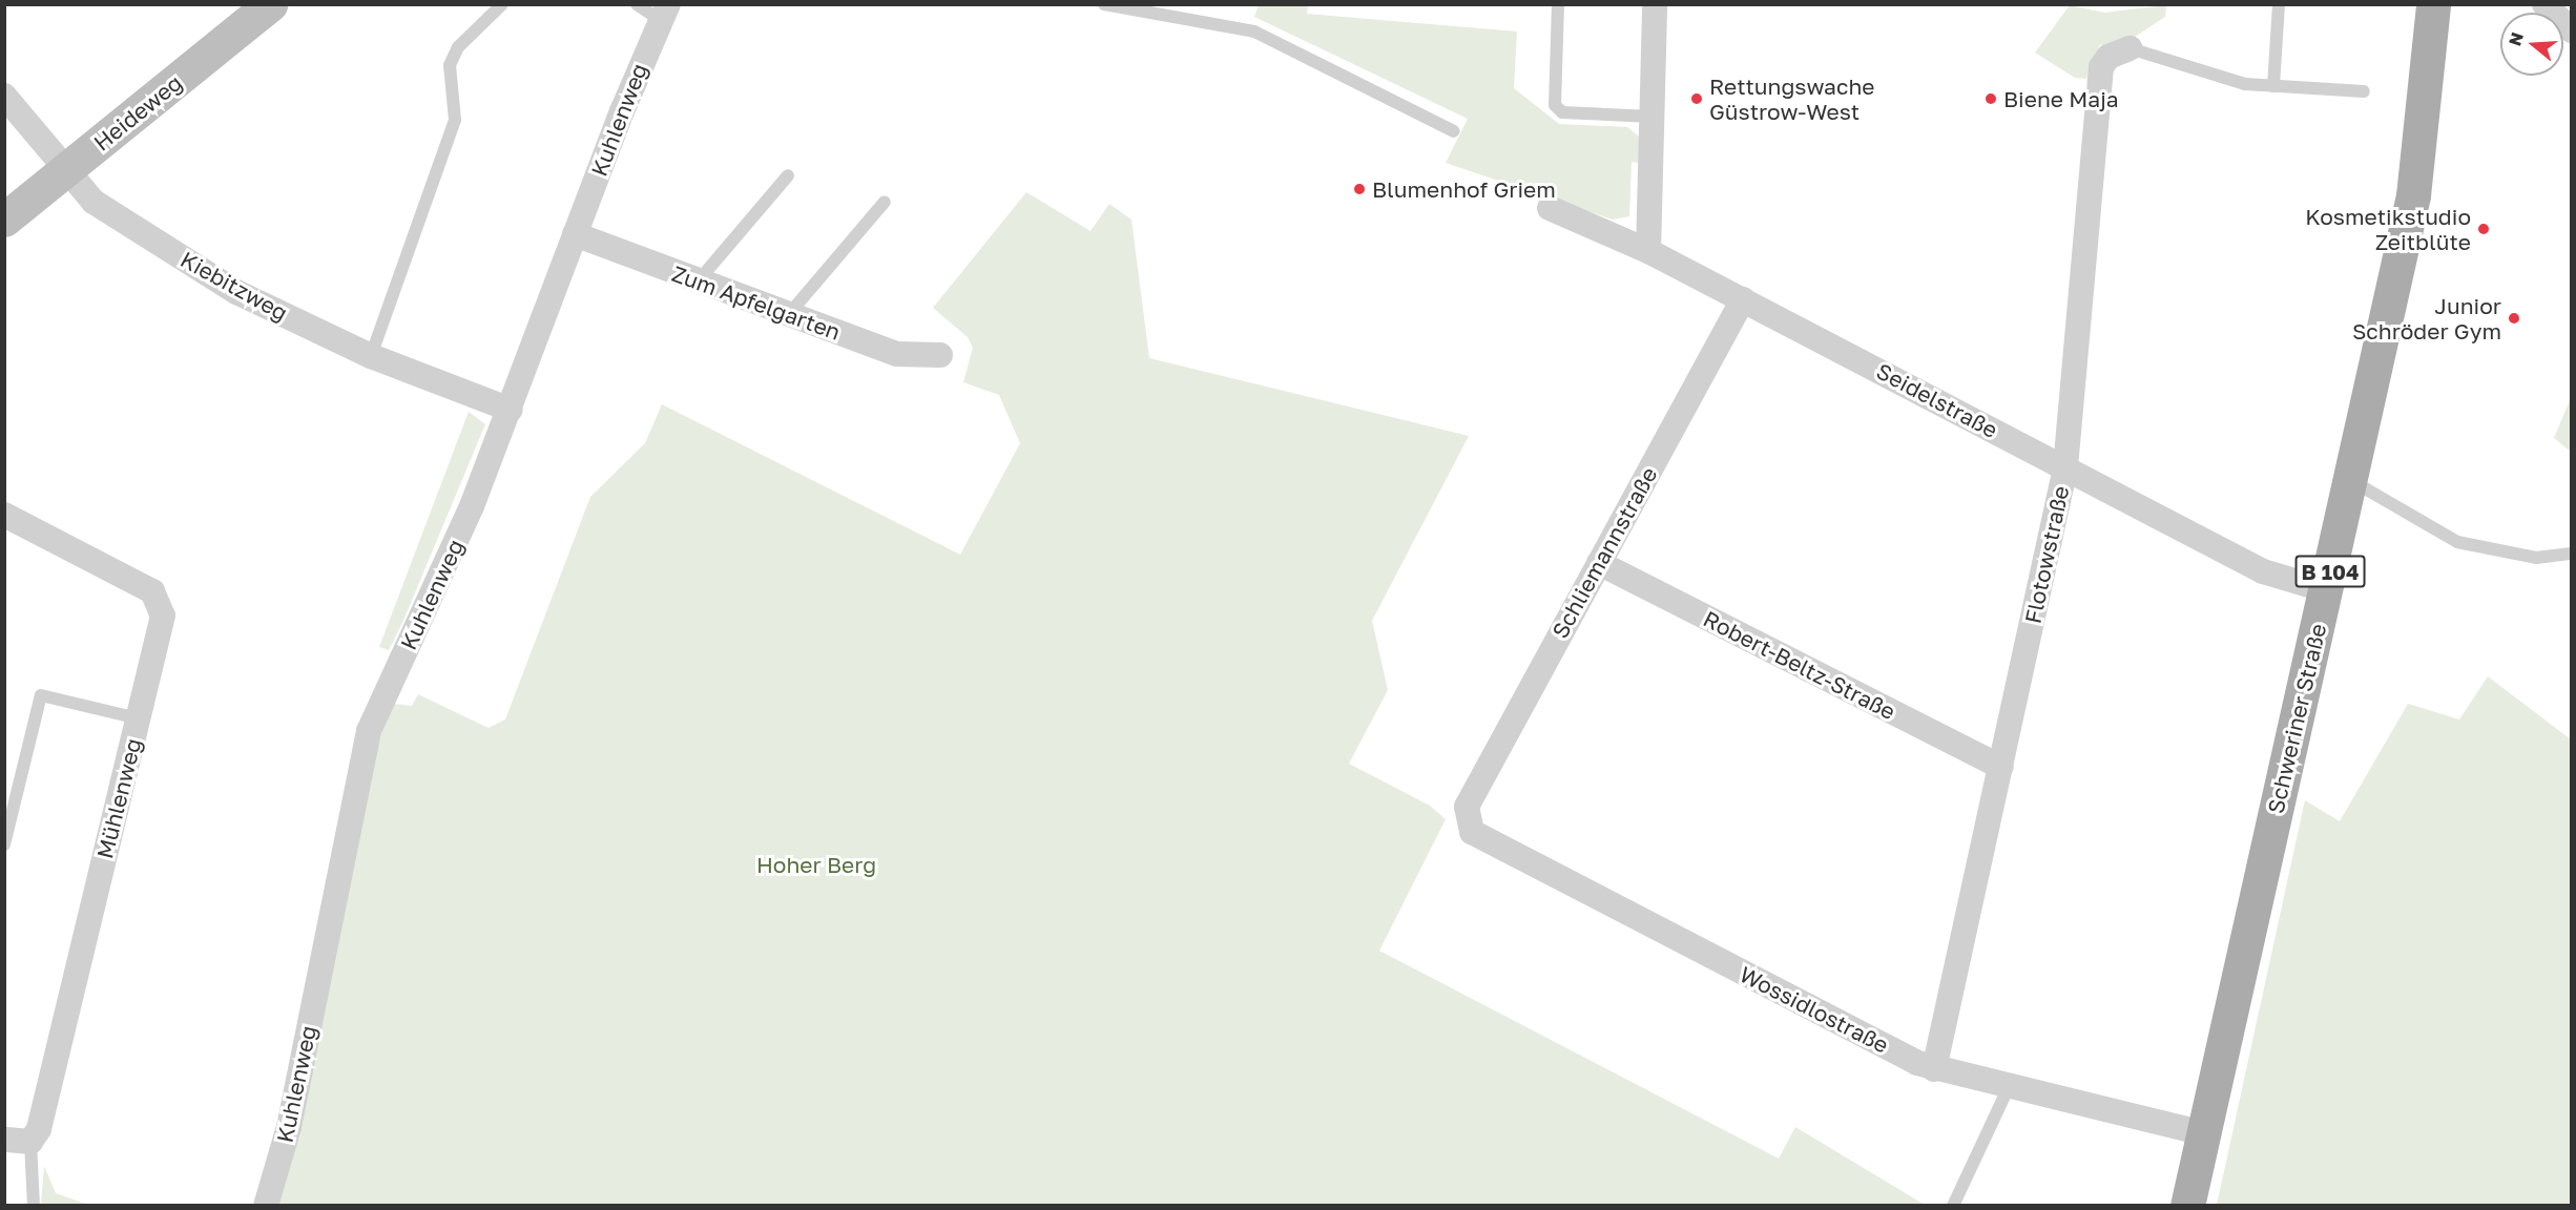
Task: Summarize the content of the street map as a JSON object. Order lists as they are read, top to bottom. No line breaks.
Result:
{"streets":{"main road":["B 104","Schweriner Straße"],"street":["Heideweg","Kuhlenweg","Kiebitzweg","Zum Apfelgarten","Seidelstraße","Schliemannstraße","Flotowstraße","Robert-Beltz-Straße","Mühlenweg","Wossidlostraße"]},"crossings":[["Heideweg","Kiebitzweg"],["Kuhlenweg","Kiebitzweg"],["Kuhlenweg","Zum Apfelgarten"],["Seidelstraße","Schliemannstraße"],["Seidelstraße","Flotowstraße"],["Seidelstraße","Schweriner Straße"],["Schliemannstraße","Robert-Beltz-Straße"],["Schliemannstraße","Wossidlostraße"],["Flotowstraße","Robert-Beltz-Straße"],["Flotowstraße","Wossidlostraße"],["B 104","Schweriner Straße"],["B 104","Wossidlostraße"],["Schweriner Straße","Wossidlostraße"]],"parks":["Hoher Berg"],"places":["Rettungswache Güstrow-West","Biene Maja","Blumenhof Griem","Kosmetikstudio Zeitblüte","Junior Schröder Gym"],"north":"left"}
